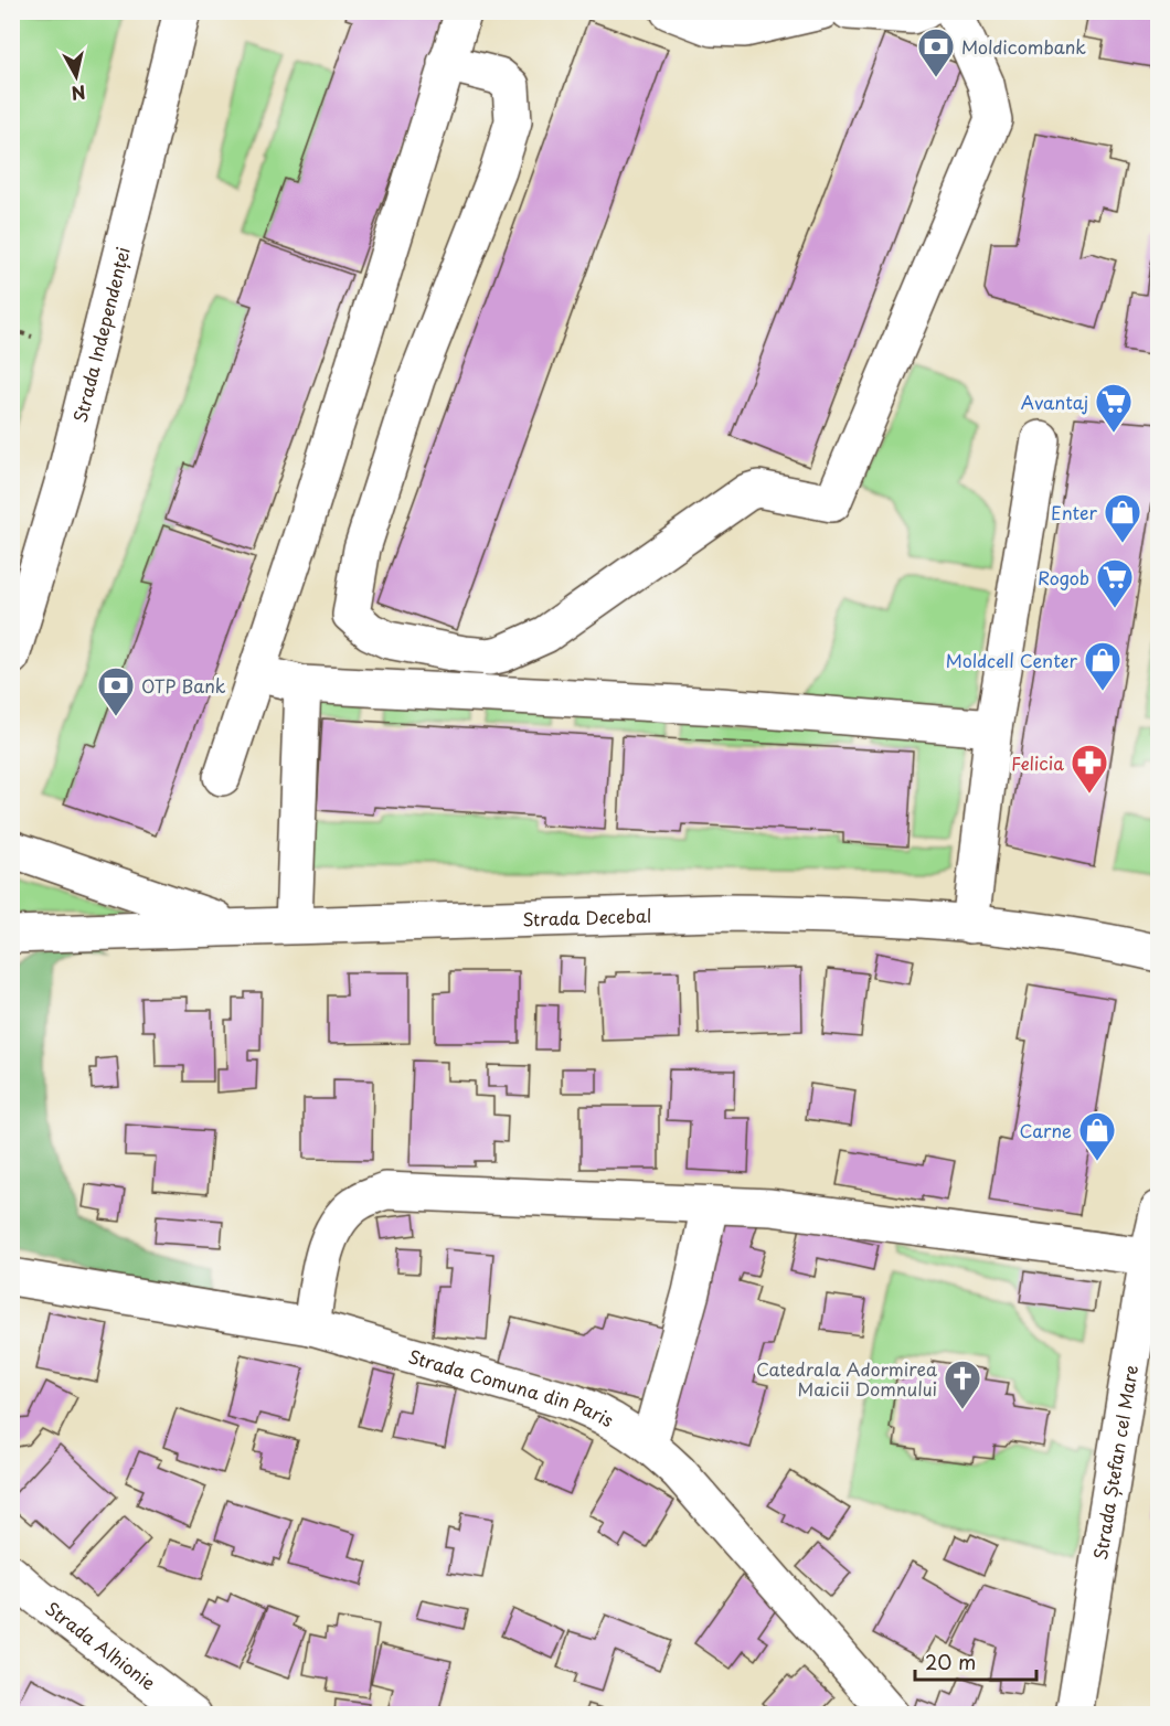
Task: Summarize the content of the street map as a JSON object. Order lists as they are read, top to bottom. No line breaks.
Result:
{"streets":{"street":["Strada Independenței","Strada Decebal","Strada Comuna din Paris","Strada Ștefan cel Mare","Strada Alhionie"]},"places":{"bank":["Moldicombank","OTP Bank"],"supermarket":["Аvantaj","Rogob"],"shop":["Enter","Moldcell Center","Carne"],"pharmacy":["Felicia"],"church":["Catedrala Adormirea Maicii Domnului"]},"scale_bar":"20 m","north":"bottom"}
